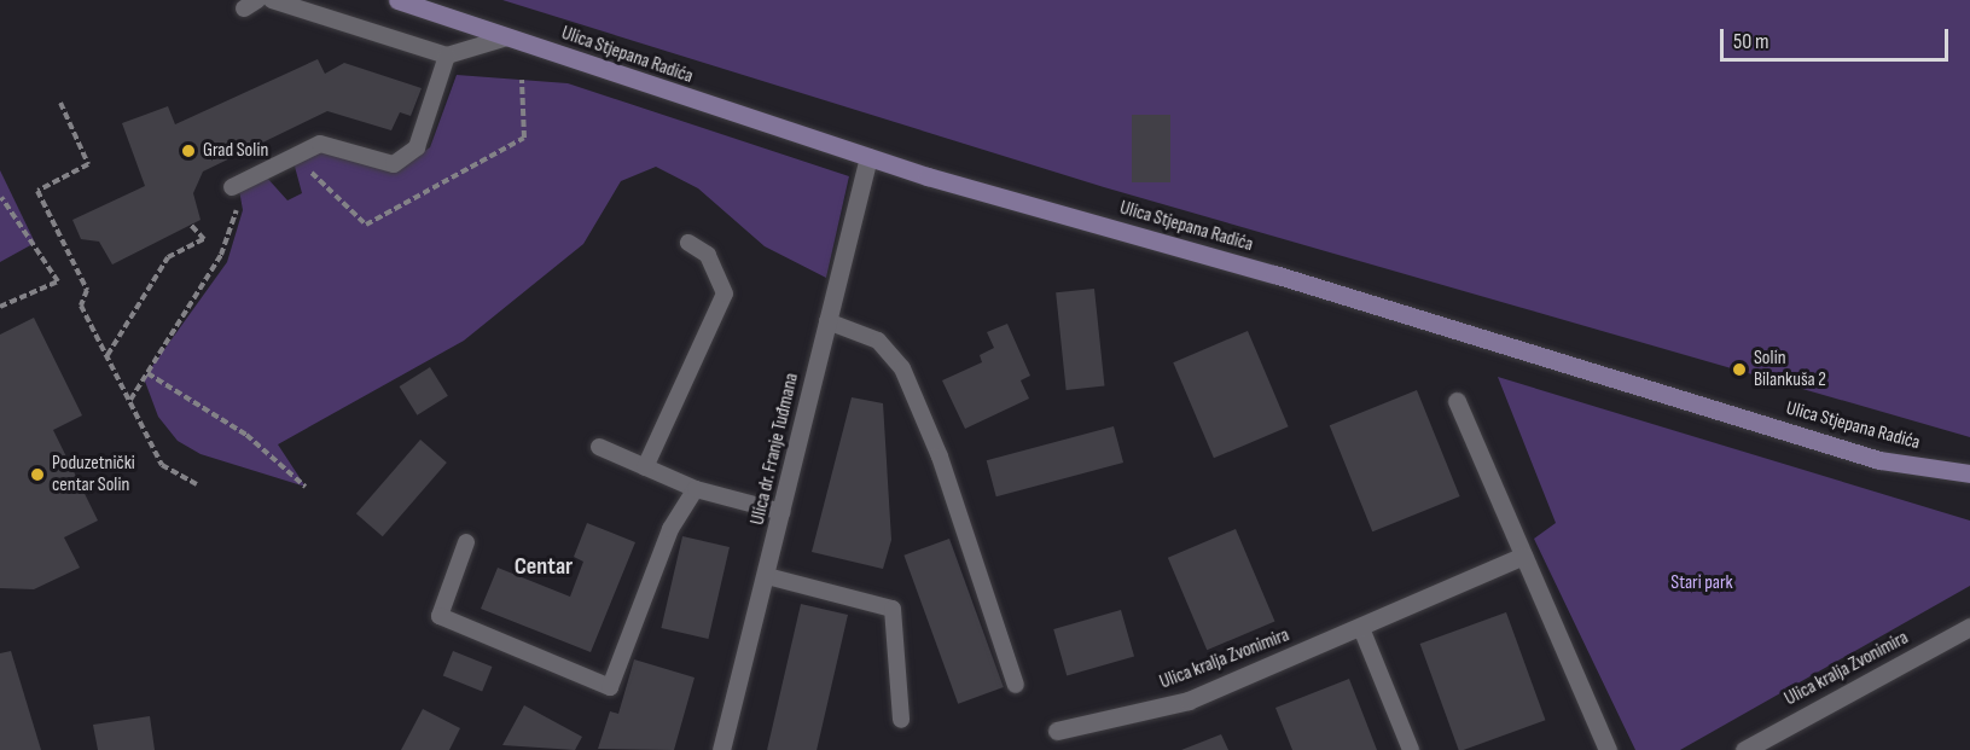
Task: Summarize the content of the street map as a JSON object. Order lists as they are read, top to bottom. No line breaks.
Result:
{"streets":{"main road":["Ulica Stjepana Radića"],"street":["Ulica dr. Franje Tuđmana","Ulica kralja Zvonimira"]},"crossings":[["Ulica Stjepana Radića","Ulica dr. Franje Tuđmana"]],"districts":["Centar"],"parks":["Stari park"],"places":["Grad Solin","Solin Bilankuša 2","Poduzetnički centar Solin"],"scale_bar":"50 m"}
